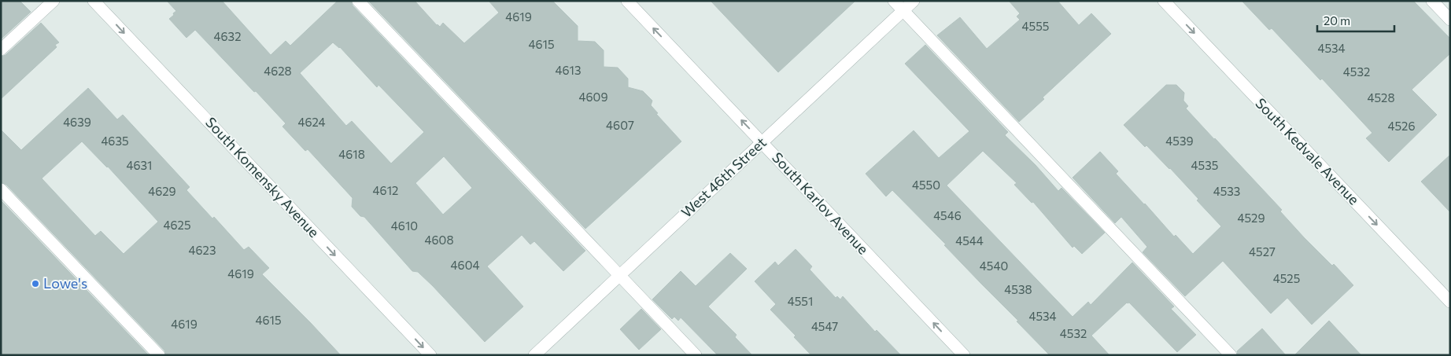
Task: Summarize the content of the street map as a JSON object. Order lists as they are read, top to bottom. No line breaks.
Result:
{"streets":{"street":["South Kedvale Avenue","South Komensky Avenue","West 46th Street","South Karlov Avenue"]},"crossings":[["West 46th Street","South Karlov Avenue"]],"one_way":["South Kedvale Avenue","South Komensky Avenue","South Karlov Avenue"],"places":["Lowe's"],"house_numbers":["4619","4555","4632","4615","4534","4613","4628","4532","4609","4528","4639","4624","4607","4526","4635","4539","4618","4631","4535","4550","4612","4629","4533","4546","4529","4625","4610","4608","4544","4623","4527","4604","4540","4619","4525","4538","4551","4534","4615","4619","4547","4532"],"scale_bar":"20 m"}
